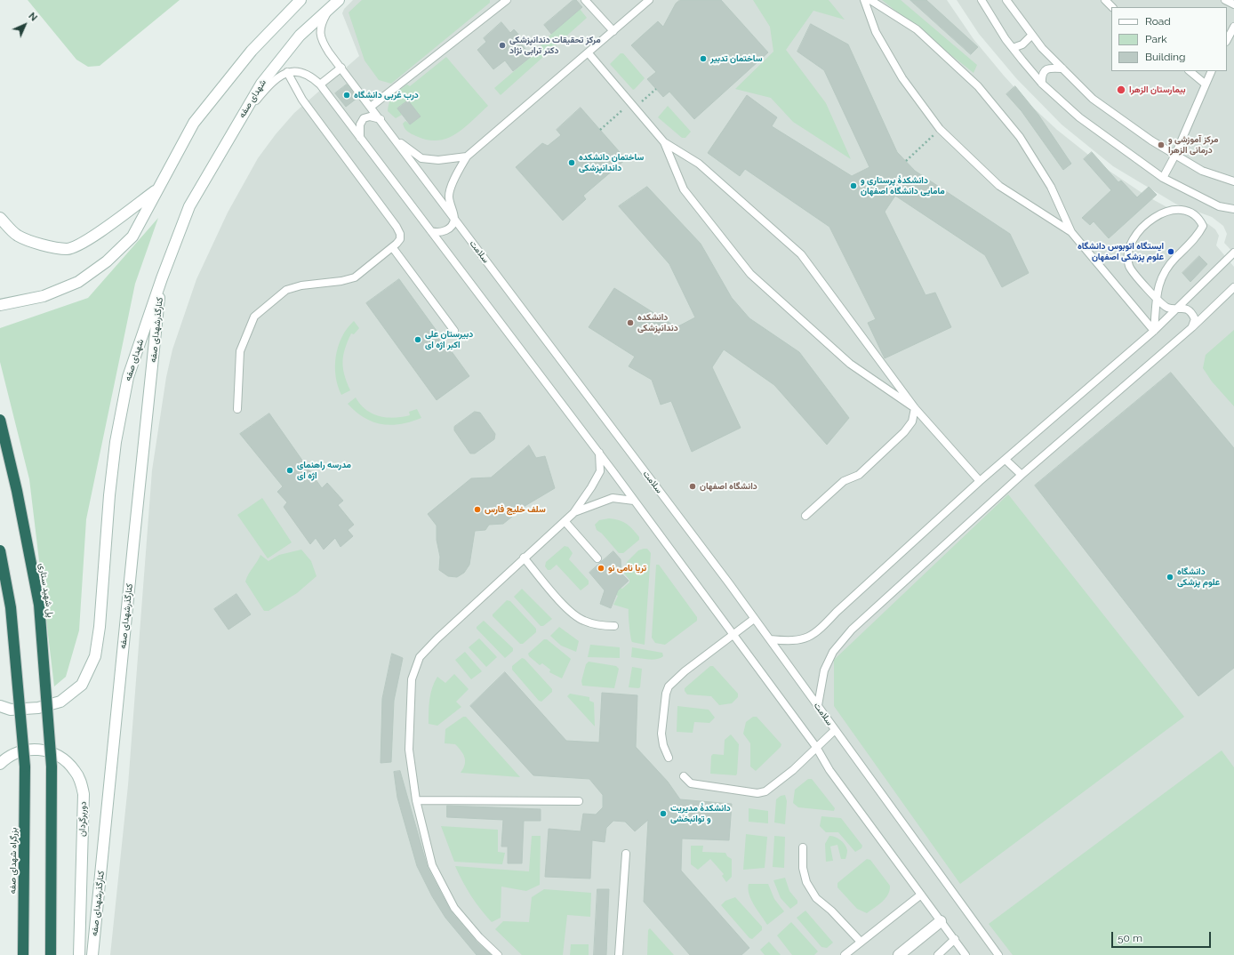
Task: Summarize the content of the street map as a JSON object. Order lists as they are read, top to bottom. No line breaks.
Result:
{"streets":{"highway":["پل شهید ستاری","بزرگراه شهدای صفه"],"main road":["شهدای صفه","کنارگذرشهدای صفه","دوربرگردان"],"lane":["سلامت"]},"crossings":[["شهدای صفه","سلامت"],["شهدای صفه","کنارگذرشهدای صفه"]],"places":["مرکز تحقیقات دندانپزشکی دکتر ترابی نژاد","ساختمان تدبیر","بیمارستان الزهرا","درب غربی دانشگاه","مرکز آموزشی و درمانی الزهرا","ساختمان دانشکده داندانپزشکی","دانشکدهٔ پرستاری و مامایی دانشگاه اصفهان","ایستگاه اتوبوس دانشگاه علوم پزشکی اصفهان","دانشکده دندانپزشکی","دبیرستان علی اکبر اژه ای","مدرسه راهنمای اژه ای","دانشگاه اصفهان","سلف خلیج فارس","تریا نامی نو","دانشگاه علوم پزشکی","دانشکدهٔ مدیریت و توانبخشی"],"legend":["Road","Park","Building"],"scale_bar":"50 m","north":"top right"}
